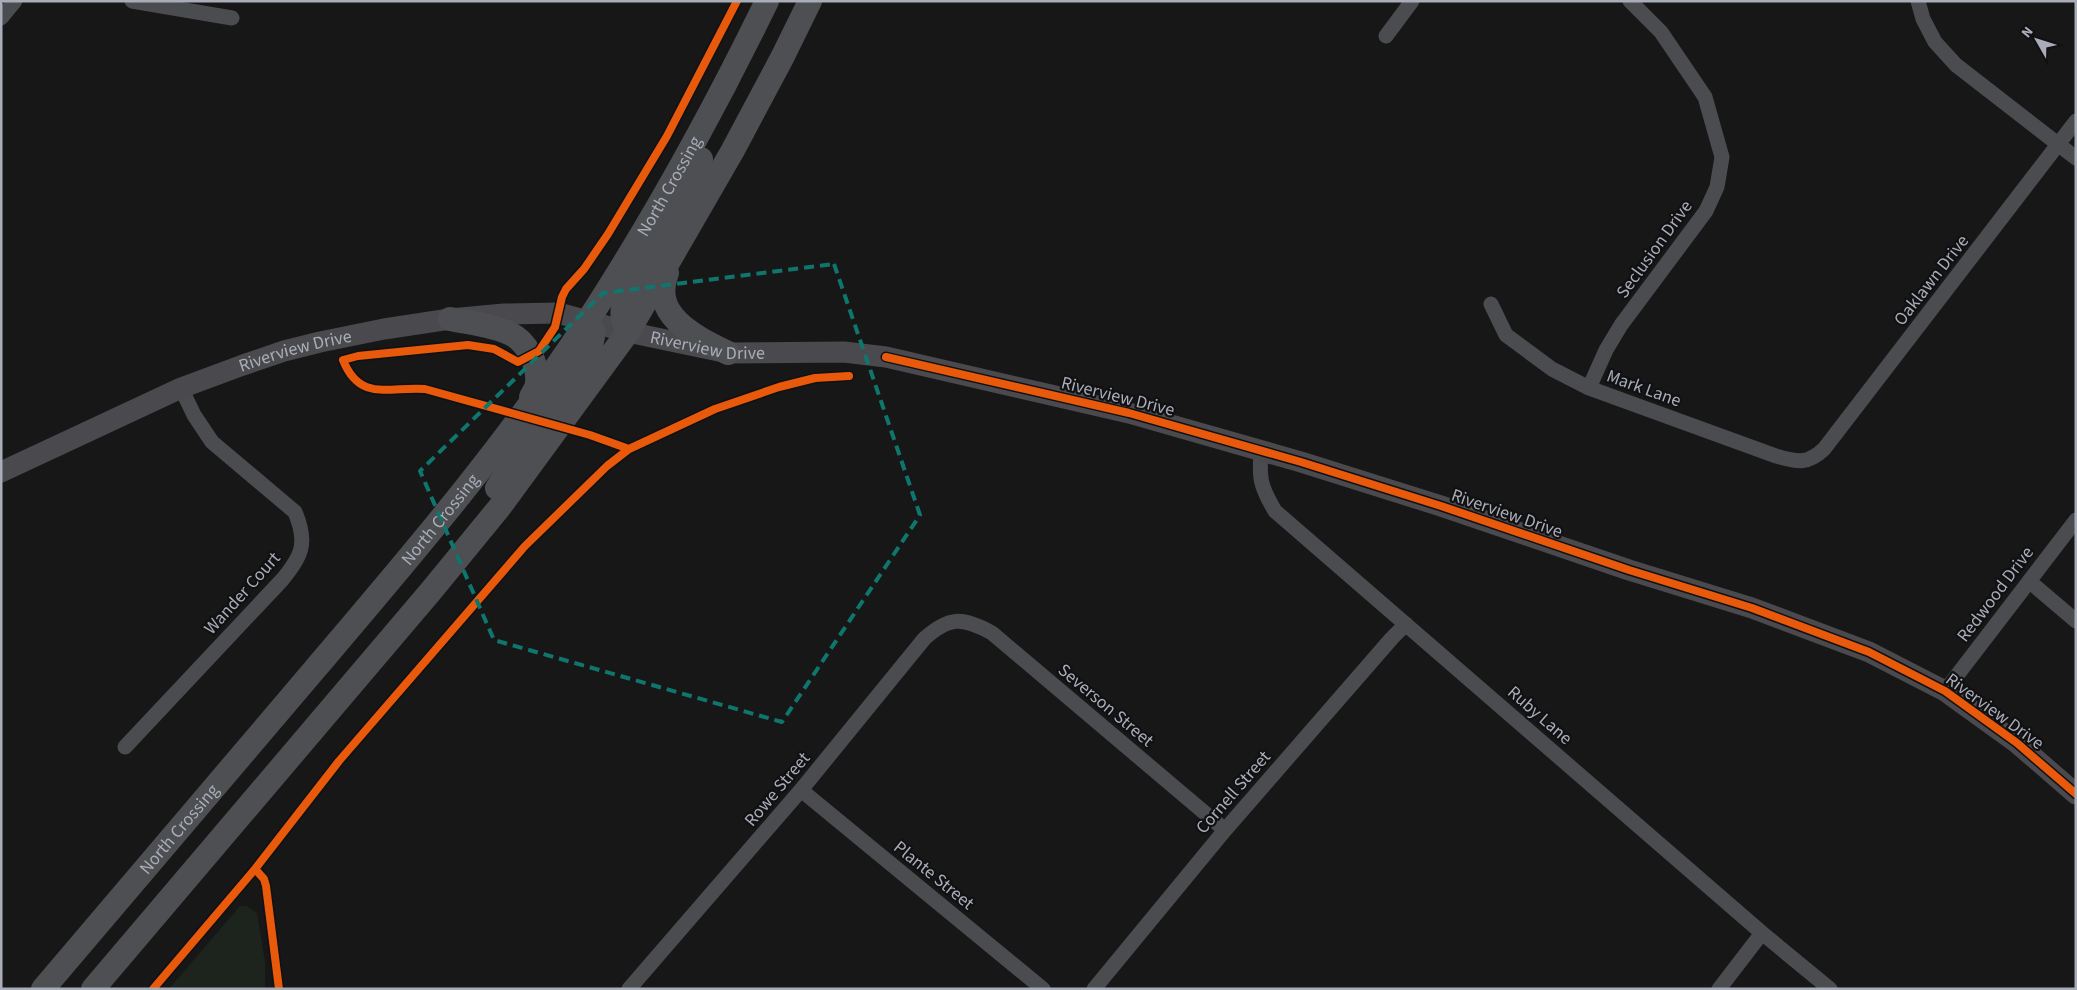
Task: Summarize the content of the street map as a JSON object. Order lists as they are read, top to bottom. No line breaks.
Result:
{"streets":{"main road":["North Crossing"],"street":["Seclusion Drive","Oaklawn Drive","Riverview Drive","Mark Lane","Wander Court","Redwood Drive","Severson Street","Ruby Lane","Rowe Street","Cornell Street","Plante Street"]},"crossings":[["North Crossing","Riverview Drive"],["Seclusion Drive","Mark Lane"],["Oaklawn Drive","Mark Lane"],["Riverview Drive","Wander Court"],["Riverview Drive","Redwood Drive"],["Riverview Drive","Ruby Lane"],["Severson Street","Rowe Street"],["Severson Street","Cornell Street"],["Ruby Lane","Cornell Street"],["Rowe Street","Plante Street"]],"north":"top left"}
